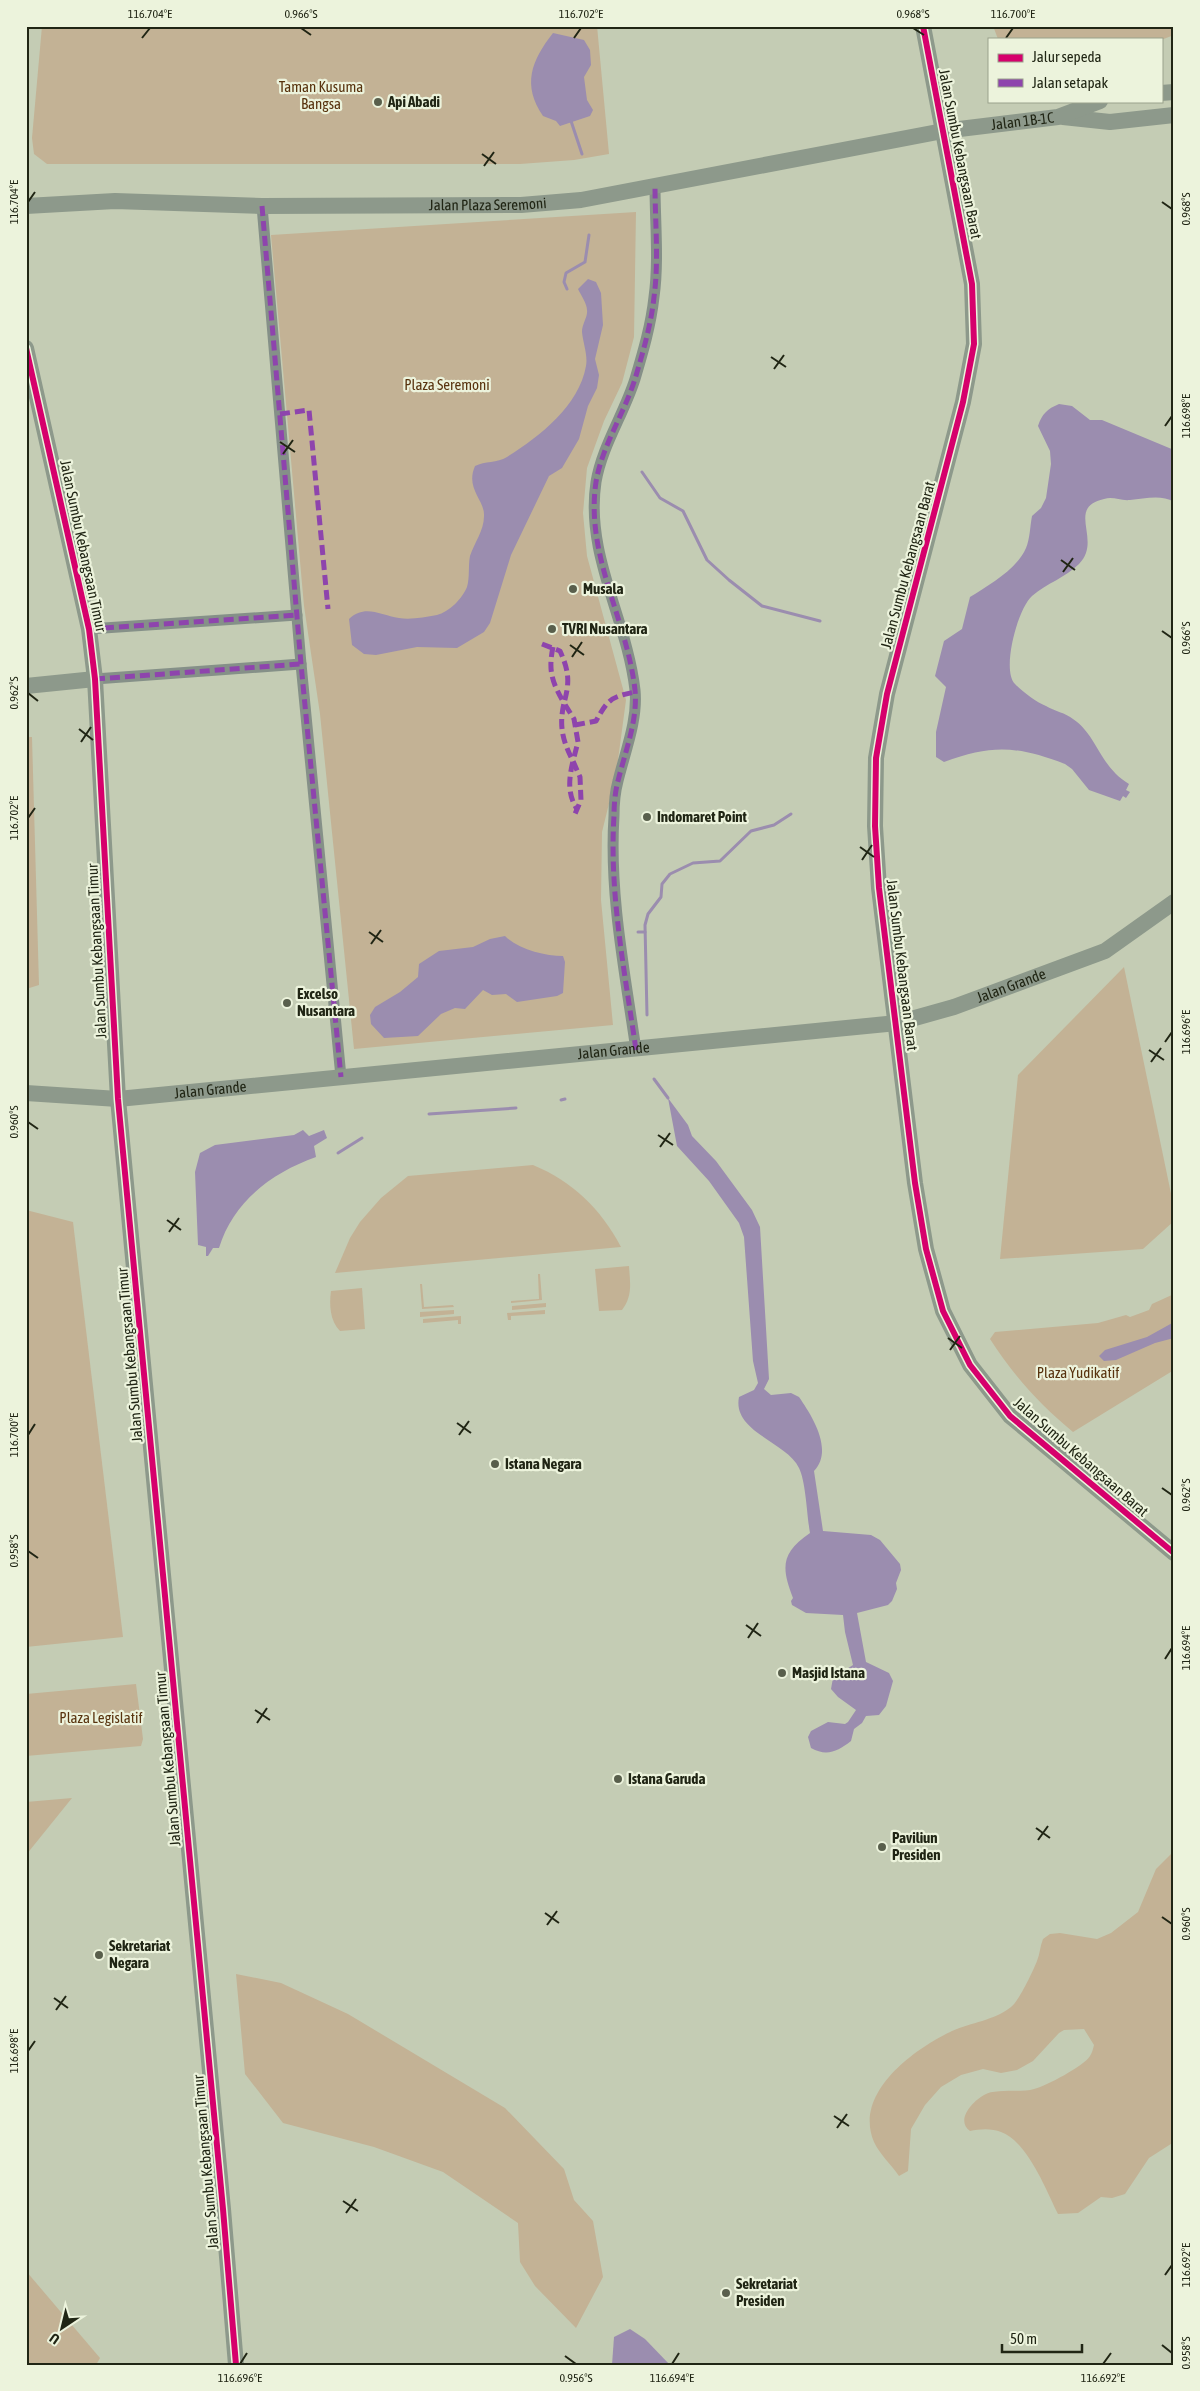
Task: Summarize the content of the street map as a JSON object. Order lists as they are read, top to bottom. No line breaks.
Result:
{"streets":{"street":["Jalan 1B-1C","Jalan Sumbu Kebangsaan Barat","Jalan Plaza Seremoni","Jalan Sumbu Kebangsaan Timur","Jalan Grande"]},"crossings":[["Jalan 1B-1C","Jalan Sumbu Kebangsaan Barat"],["Jalan 1B-1C","Jalan Plaza Seremoni"],["Jalan Sumbu Kebangsaan Barat","Jalan Plaza Seremoni"],["Jalan Sumbu Kebangsaan Barat","Jalan Grande"],["Jalan Sumbu Kebangsaan Timur","Jalan Grande"]],"parks":["Taman Kusuma Bangsa","Plaza Seremoni","Plaza Yudikatif","Plaza Legislatif"],"places":["Api Abadi","Musala","TVRI Nusantara","Indomaret Point","Excelso Nusantara","Istana Negara","Masjid Istana","Istana Garuda","Paviliun Presiden","Sekretariat Negara","Sekretariat Presiden"],"legend":["Jalur sepeda","Jalan setapak"],"scale_bar":"50 m","north":"bottom left","coordinates":["116.704°E","0.966°S","116.702°E","0.968°S","116.700°E","116.698°E","0.962°S","116.696°E","0.960°S","0.958°S","116.694°E","116.692°E","0.956°S"]}
